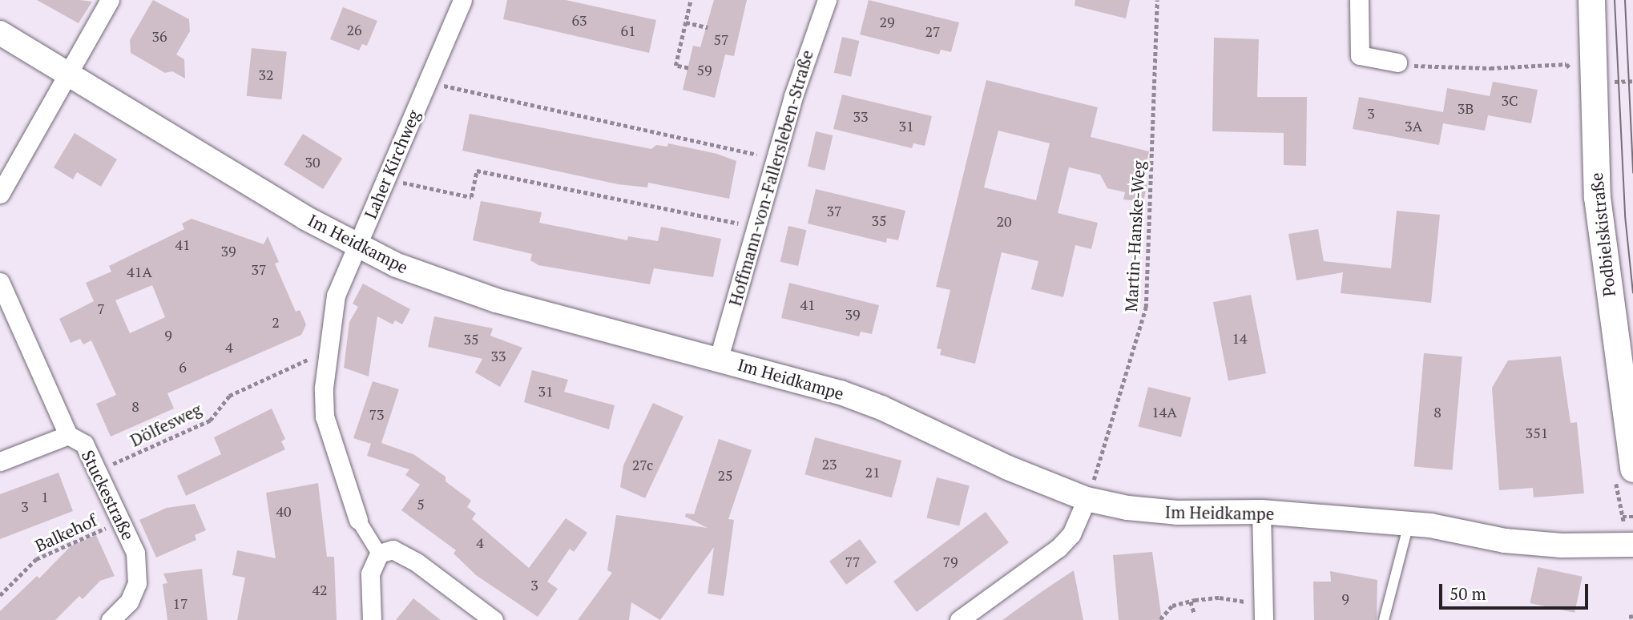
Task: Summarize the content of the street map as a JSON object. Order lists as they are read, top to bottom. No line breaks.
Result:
{"streets":{"main road":["Podbielskistraße"],"street":["Laher Kirchweg","Hoffmann-von-Fallersleben-Straße","Im Heidkampe","Stuckestraße"],"path":["Martin-Hanske-Weg","Dölfesweg","Balkehof"]},"crossings":[["Laher Kirchweg","Im Heidkampe"],["Laher Kirchweg","Dölfesweg"],["Hoffmann-von-Fallersleben-Straße","Im Heidkampe"],["Martin-Hanske-Weg","Im Heidkampe"],["Dölfesweg","Stuckestraße"],["Stuckestraße","Balkehof"]],"house_numbers":["63","29","26","61","27","36","57","59","32","3C","3B","3","33","31","3A","30","37","35","20","41","39","37","41A","41","7","39","2","9","14","35","4","33","6","31","8","14A","8","73","351","23","27c","21","25","1","5","3","40","4","77","79","3","42","9","17"],"scale_bar":"50 m"}
